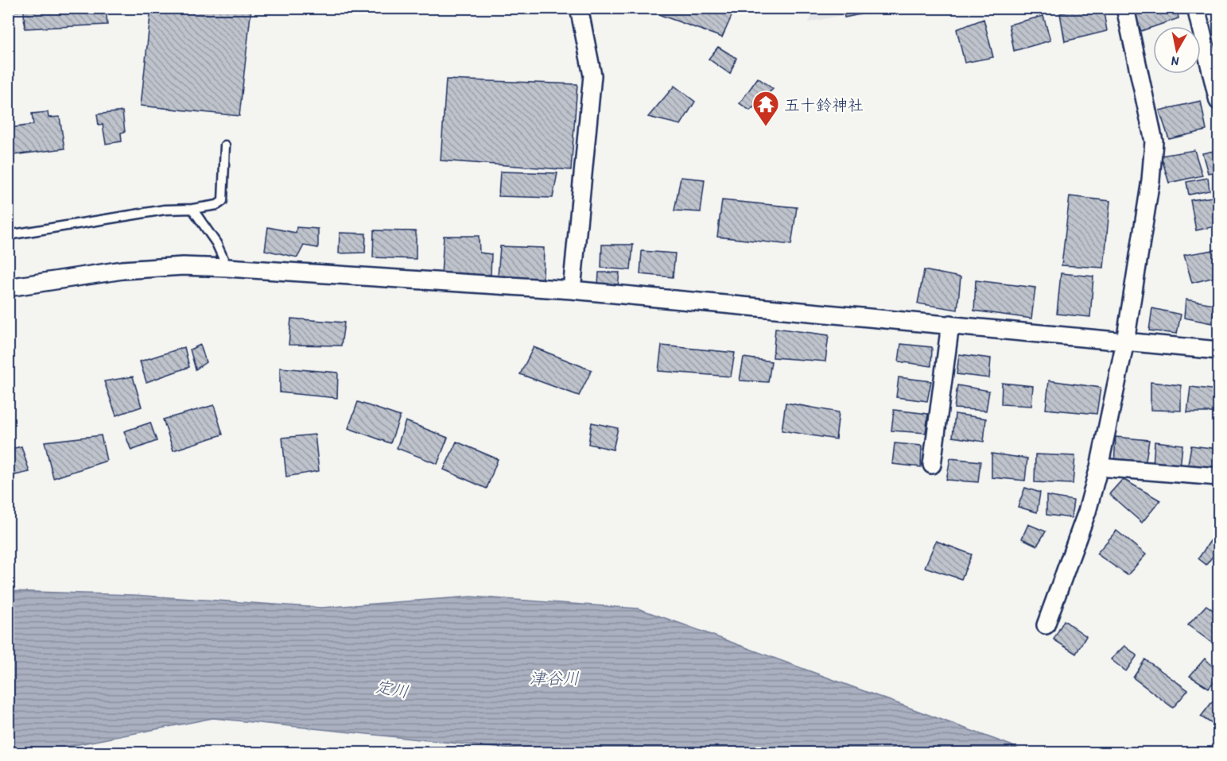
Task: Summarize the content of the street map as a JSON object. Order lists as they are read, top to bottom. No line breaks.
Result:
{"water":["津谷川","定川"],"places":{"temple":["五十鈴神社"]},"north":"bottom"}
